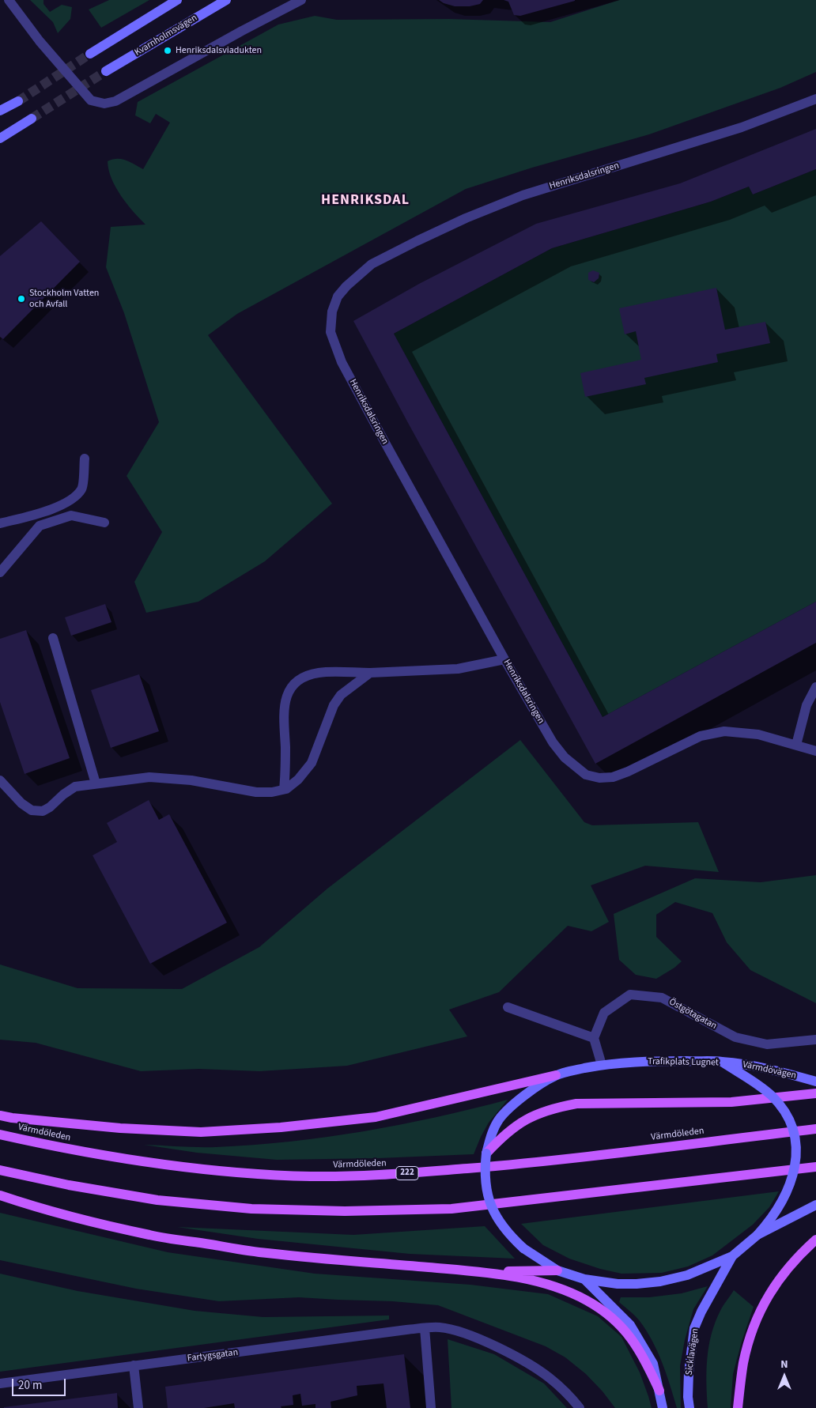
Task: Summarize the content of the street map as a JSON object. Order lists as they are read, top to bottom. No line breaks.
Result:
{"streets":{"main road":["Kvarnholmsvägen","Trafikplats Lugnet","Värmdövägen","Värmdöleden","222","Sicklavägen"],"street":["Henriksdalsringen","Östgötagatan","Fartygsgatan"]},"crossings":[["Trafikplats Lugnet","Värmdövägen"],["Trafikplats Lugnet","Sicklavägen"]],"districts":["HENRIKSDAL"],"places":["Henriksdalsviadukten","Stockholm Vatten och Avfall"],"scale_bar":"20 m","north":"top"}
